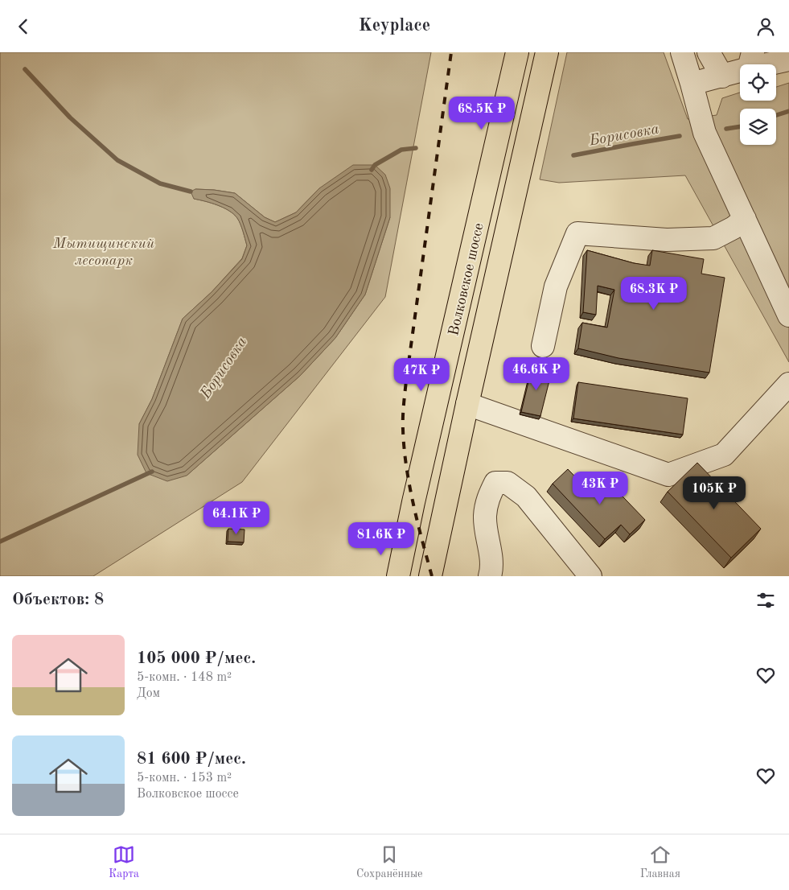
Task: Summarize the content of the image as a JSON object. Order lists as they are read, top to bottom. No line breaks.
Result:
{"streets":{"main road":["Волковское шоссе"]},"water":["Борисовка"],"parks":["Мытищинский лесопарк"],"page":{"header":"Keyplace","price":["68.5K ₽","68.3K ₽","46.6K ₽","47K ₽","43K ₽","105K ₽","64.1K ₽","81.6K ₽"],"heading":"Объектов: 8","list":[{"name":"105 000 ₽/мес.","note":"5-комн. · 148 m² · Дом"},{"name":"81 600 ₽/мес.","note":"5-комн. · 153 m² · Волковское шоссе"}],"tabs":["Карта","Сохранённые","Главная"]}}
